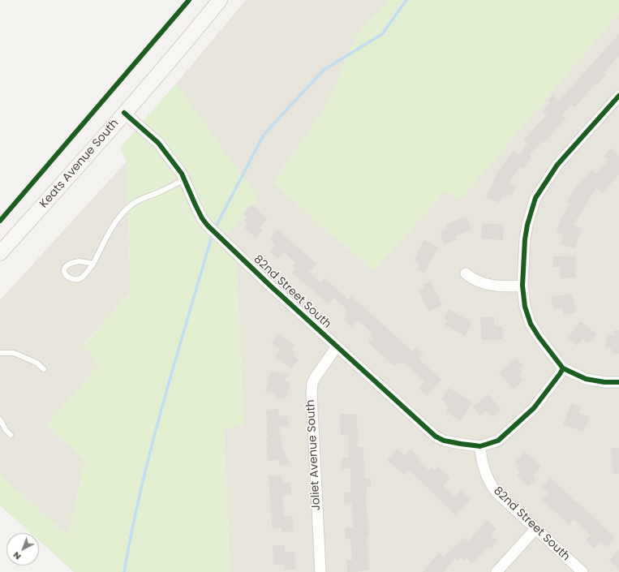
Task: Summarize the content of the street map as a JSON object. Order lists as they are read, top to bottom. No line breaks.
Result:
{"streets":{"main road":["Keats Avenue South"],"street":["82nd Street South","Joliet Avenue South"]},"crossings":[["Keats Avenue South","82nd Street South"],["82nd Street South","Joliet Avenue South"]],"north":"bottom left"}
